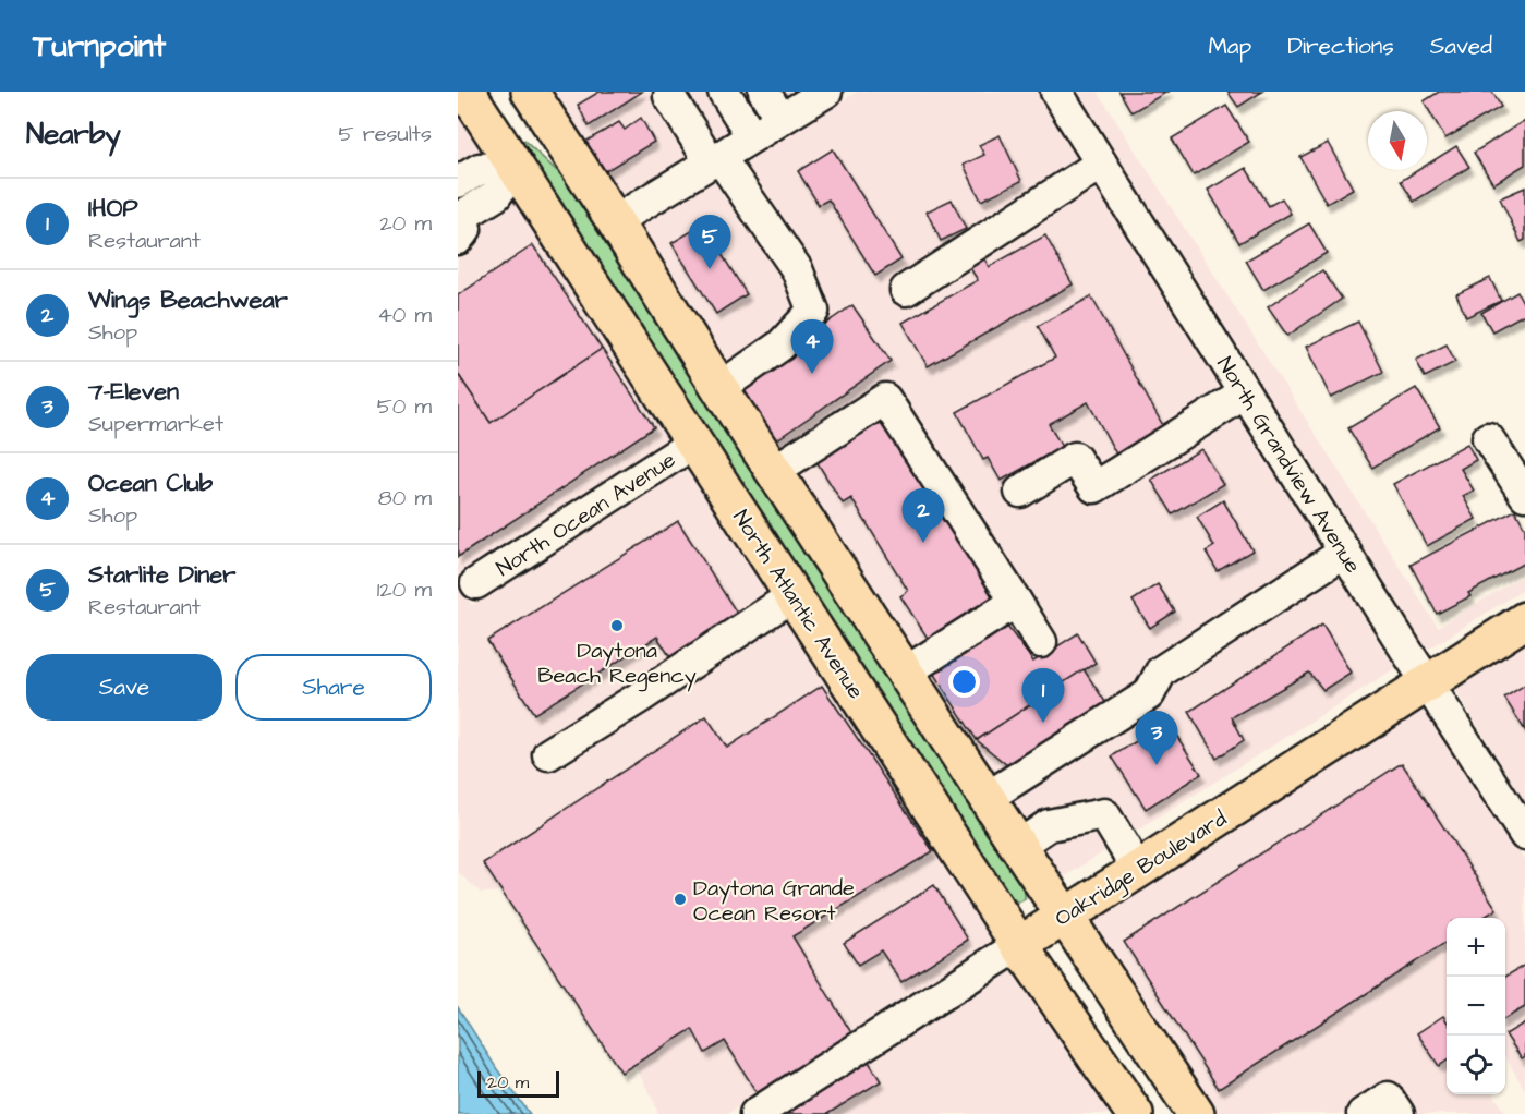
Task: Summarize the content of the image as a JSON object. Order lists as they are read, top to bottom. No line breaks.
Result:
{"streets":{"main road":["North Atlantic Avenue","Oakridge Boulevard"],"street":["North Grandview Avenue","North Ocean Avenue"]},"crossings":[["North Grandview Avenue","Oakridge Boulevard"],["North Ocean Avenue","North Atlantic Avenue"],["North Atlantic Avenue","Oakridge Boulevard"]],"places":["Daytona Beach Regency","Daytona Grande Ocean Resort"],"scale_bar":"20 m","north":"bottom","page":{"header":"Turnpoint","nav":["Map","Directions","Saved"],"heading":["Nearby","5 results"],"list":[{"mark":"1","name":"IHOP","note":"Restaurant","value":"20 m"},{"mark":"2","name":"Wings Beachwear","note":"Shop","value":"40 m"},{"mark":"3","name":"7-Eleven","note":"Supermarket","value":"50 m"},{"mark":"4","name":"Ocean Club","note":"Shop","value":"80 m"},{"mark":"5","name":"Starlite Diner","note":"Restaurant","value":"120 m"}],"pins":["5","4","2","1","3"],"buttons":["Save","Share"],"map_buttons":["+","−"],"scale":"20 m"}}
